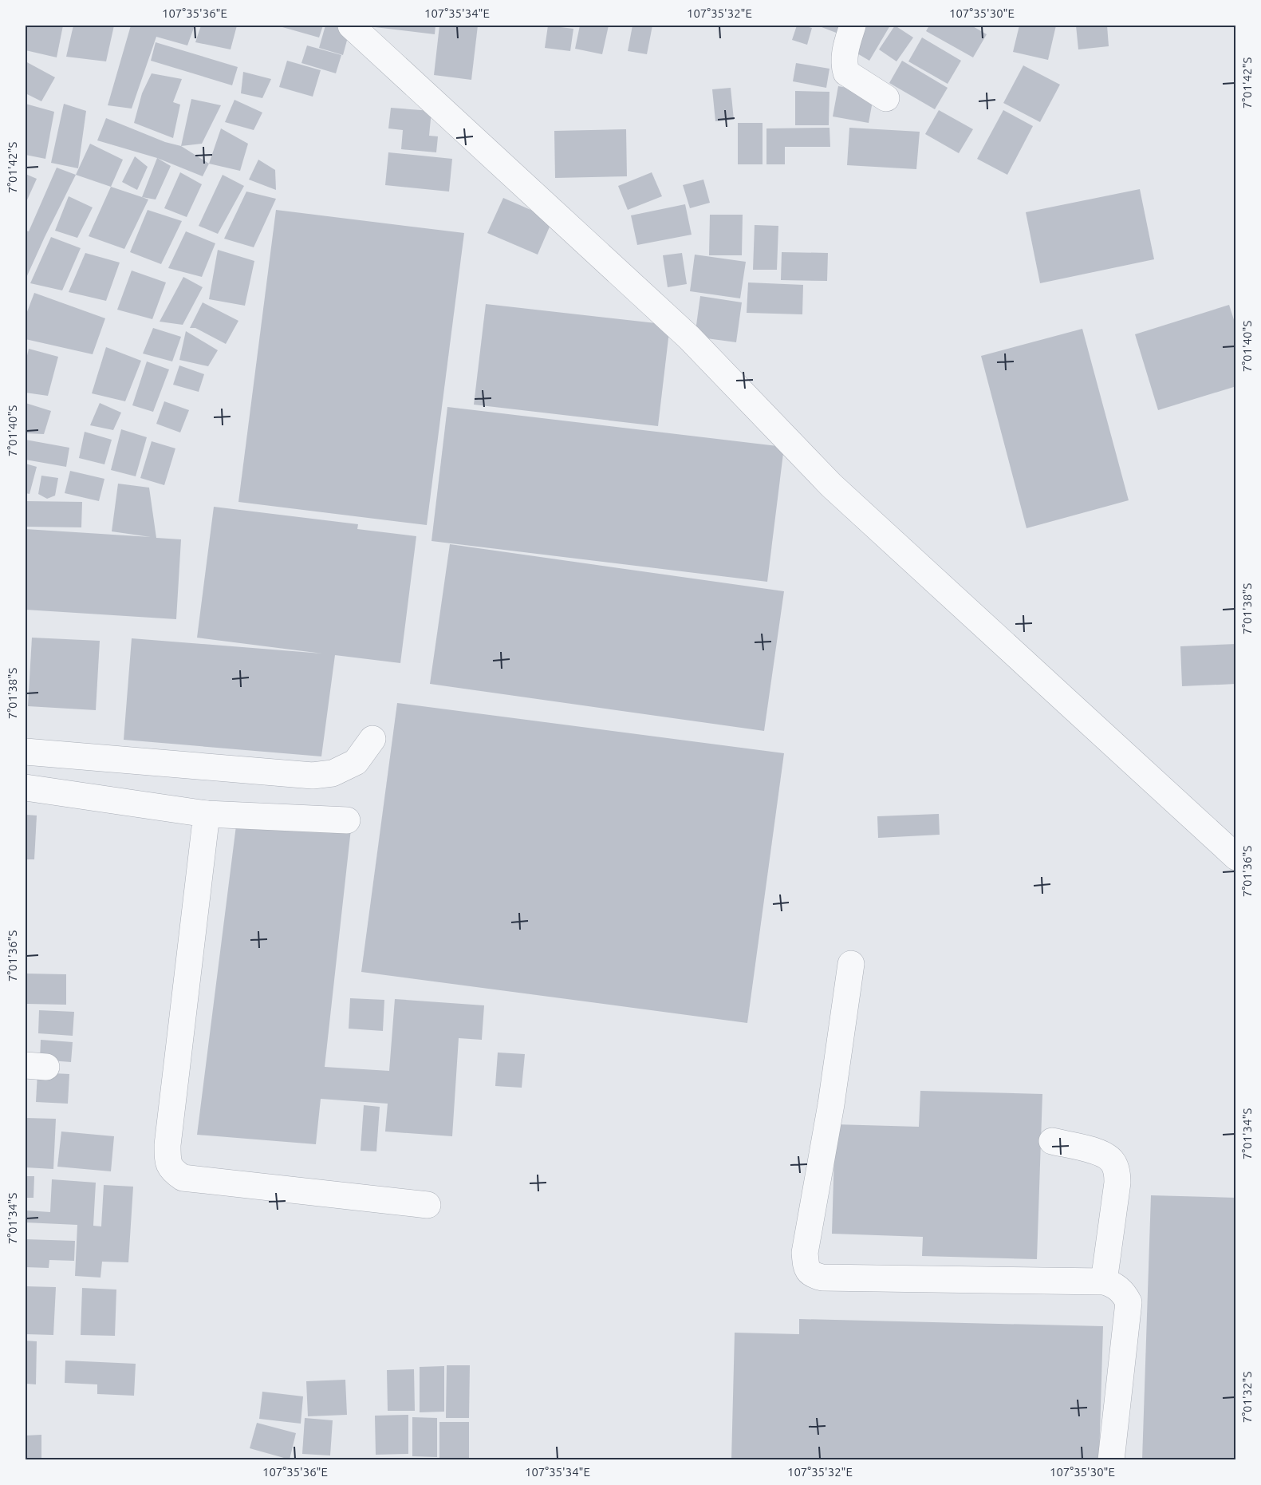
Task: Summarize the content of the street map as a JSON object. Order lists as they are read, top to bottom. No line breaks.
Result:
{"coordinates":["107°35'36\"E","107°35'34\"E","107°35'32\"E","107°35'30\"E","7°01'42\"S","7°01'40\"S","7°01'38\"S","7°01'36\"S","7°01'34\"S","7°01'32\"S"]}
